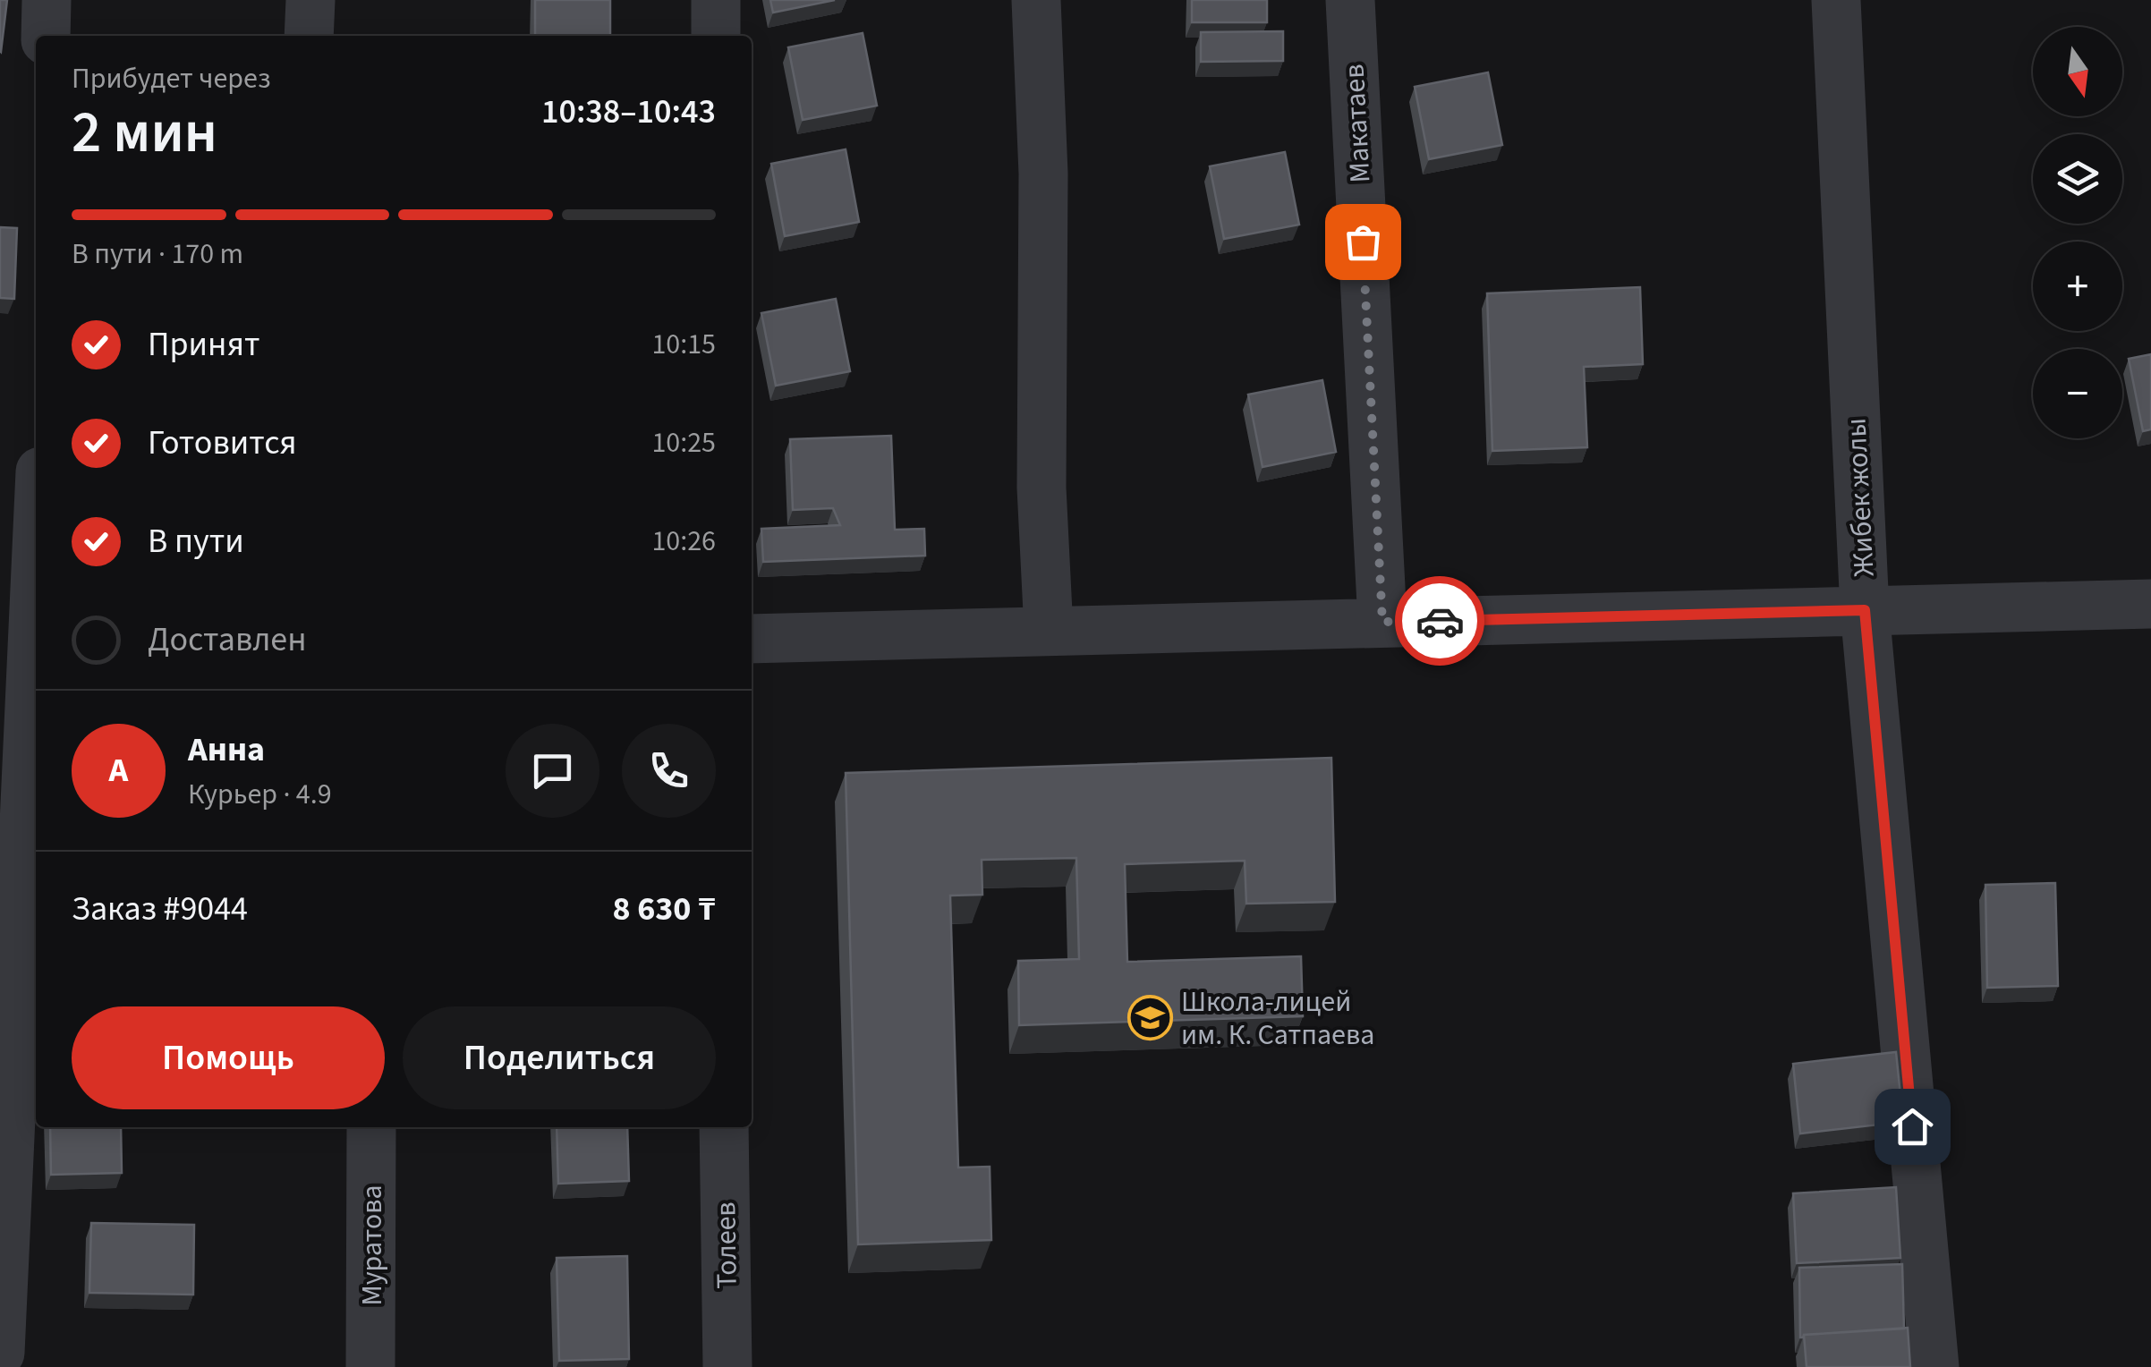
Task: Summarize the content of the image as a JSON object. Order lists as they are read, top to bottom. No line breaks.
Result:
{"streets":{"street":["Макатаев","Жибек жолы","Муратова","Толеев"]},"places":{"school or university":["Школа-лицей им. К. Сатпаева"]},"north":"bottom","page":{"map_buttons":["+","−"],"heading":["2 мин","Прибудет через","10:38–10:43"],"panel":["Анна","Курьер · 4.9","Заказ #9044","8 630 ₸"],"bar":"В пути · 170 m","list":[["Принят","10:15"],["Готовится","10:25"],["В пути","10:26"],"Доставлен"],"round":"А","buttons":["Помощь","Поделиться"]}}
